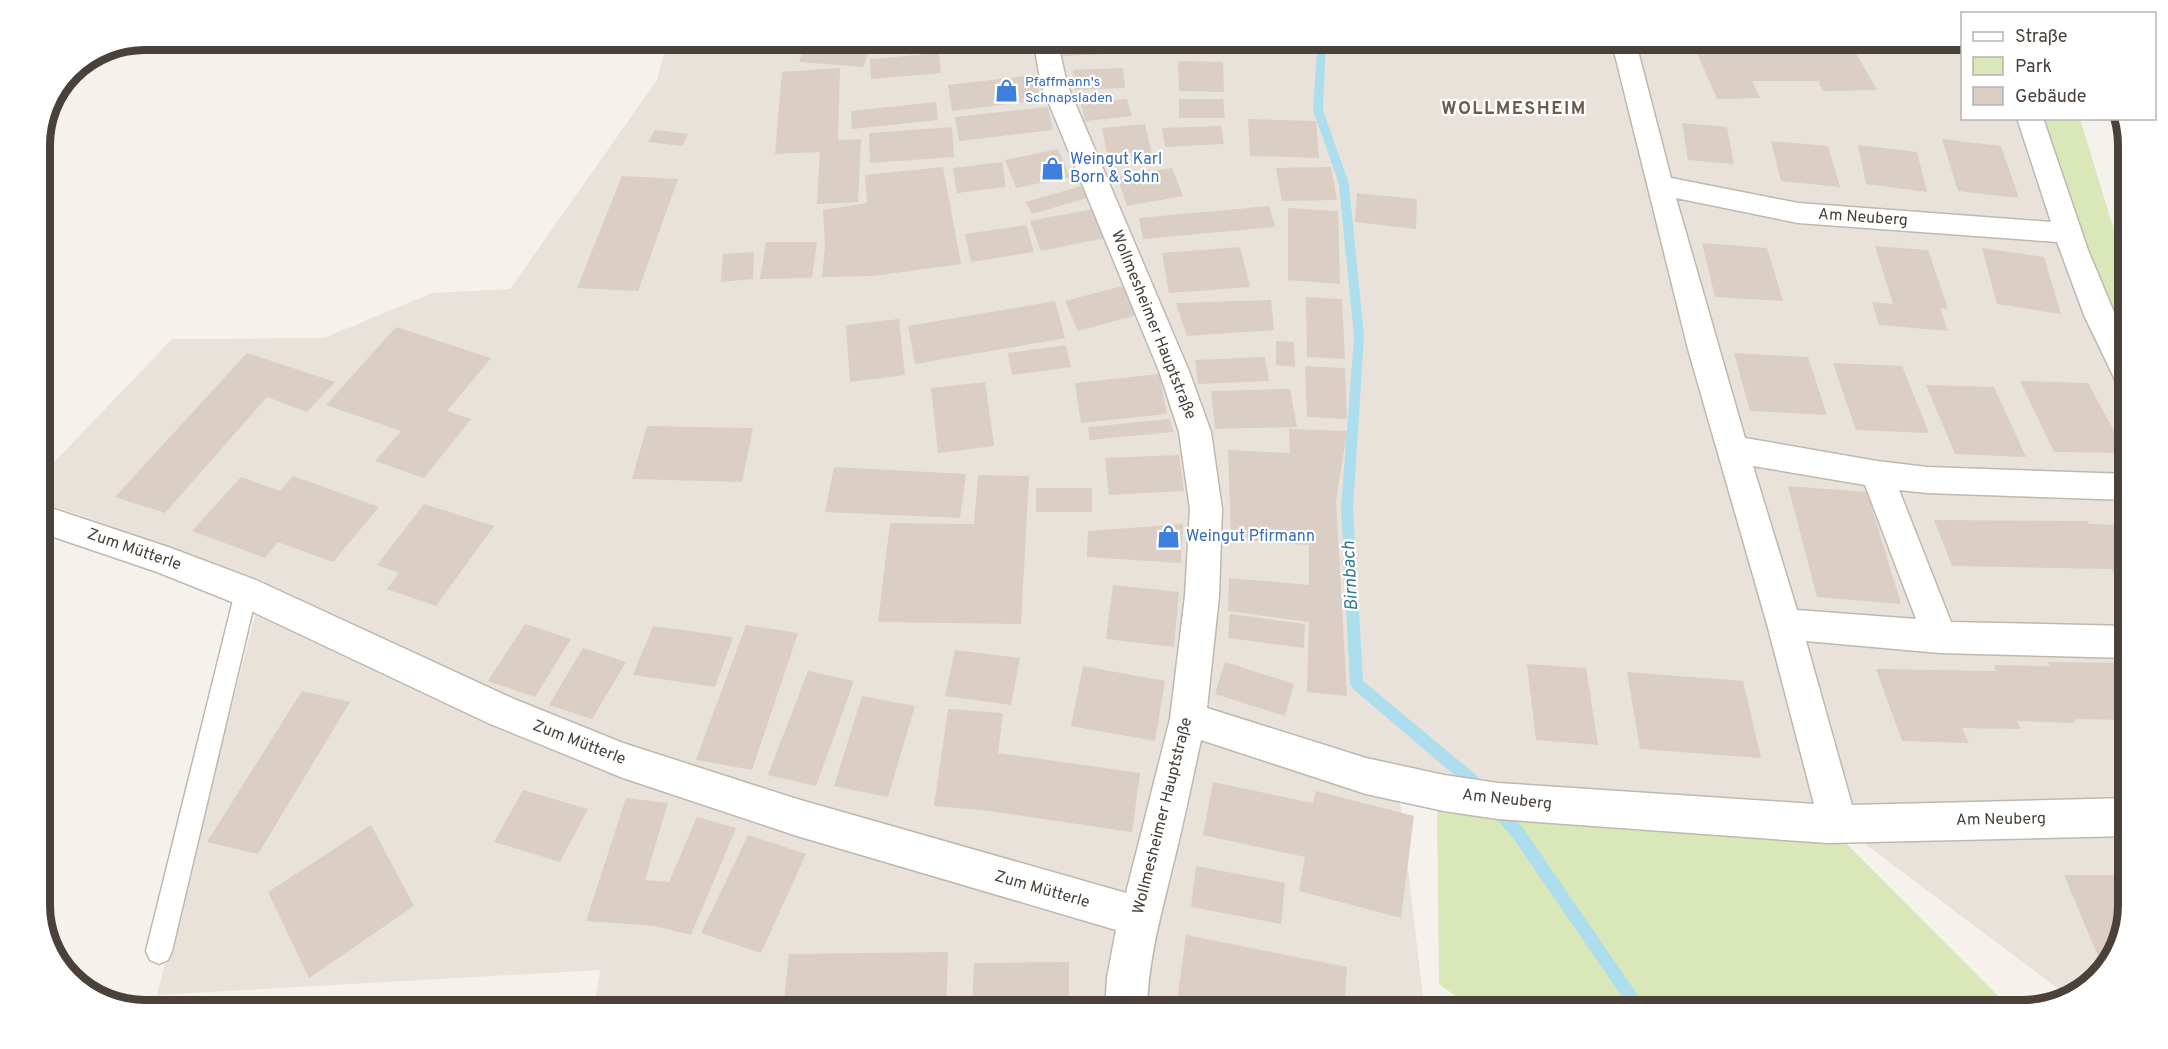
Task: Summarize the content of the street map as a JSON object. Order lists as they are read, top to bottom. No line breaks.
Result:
{"streets":{"street":["Am Neuberg","Wollmesheimer Hauptstraße","Zum Mütterle"]},"crossings":[["Am Neuberg","Wollmesheimer Hauptstraße"],["Wollmesheimer Hauptstraße","Zum Mütterle"]],"districts":["WOLLMESHEIM"],"water":["Birnbach"],"places":{"shop":["Pfaffmann's Schnapsladen","Weingut Karl Born & Sohn","Weingut Pfirmann"]},"legend":["Straße","Park","Gebäude"]}
